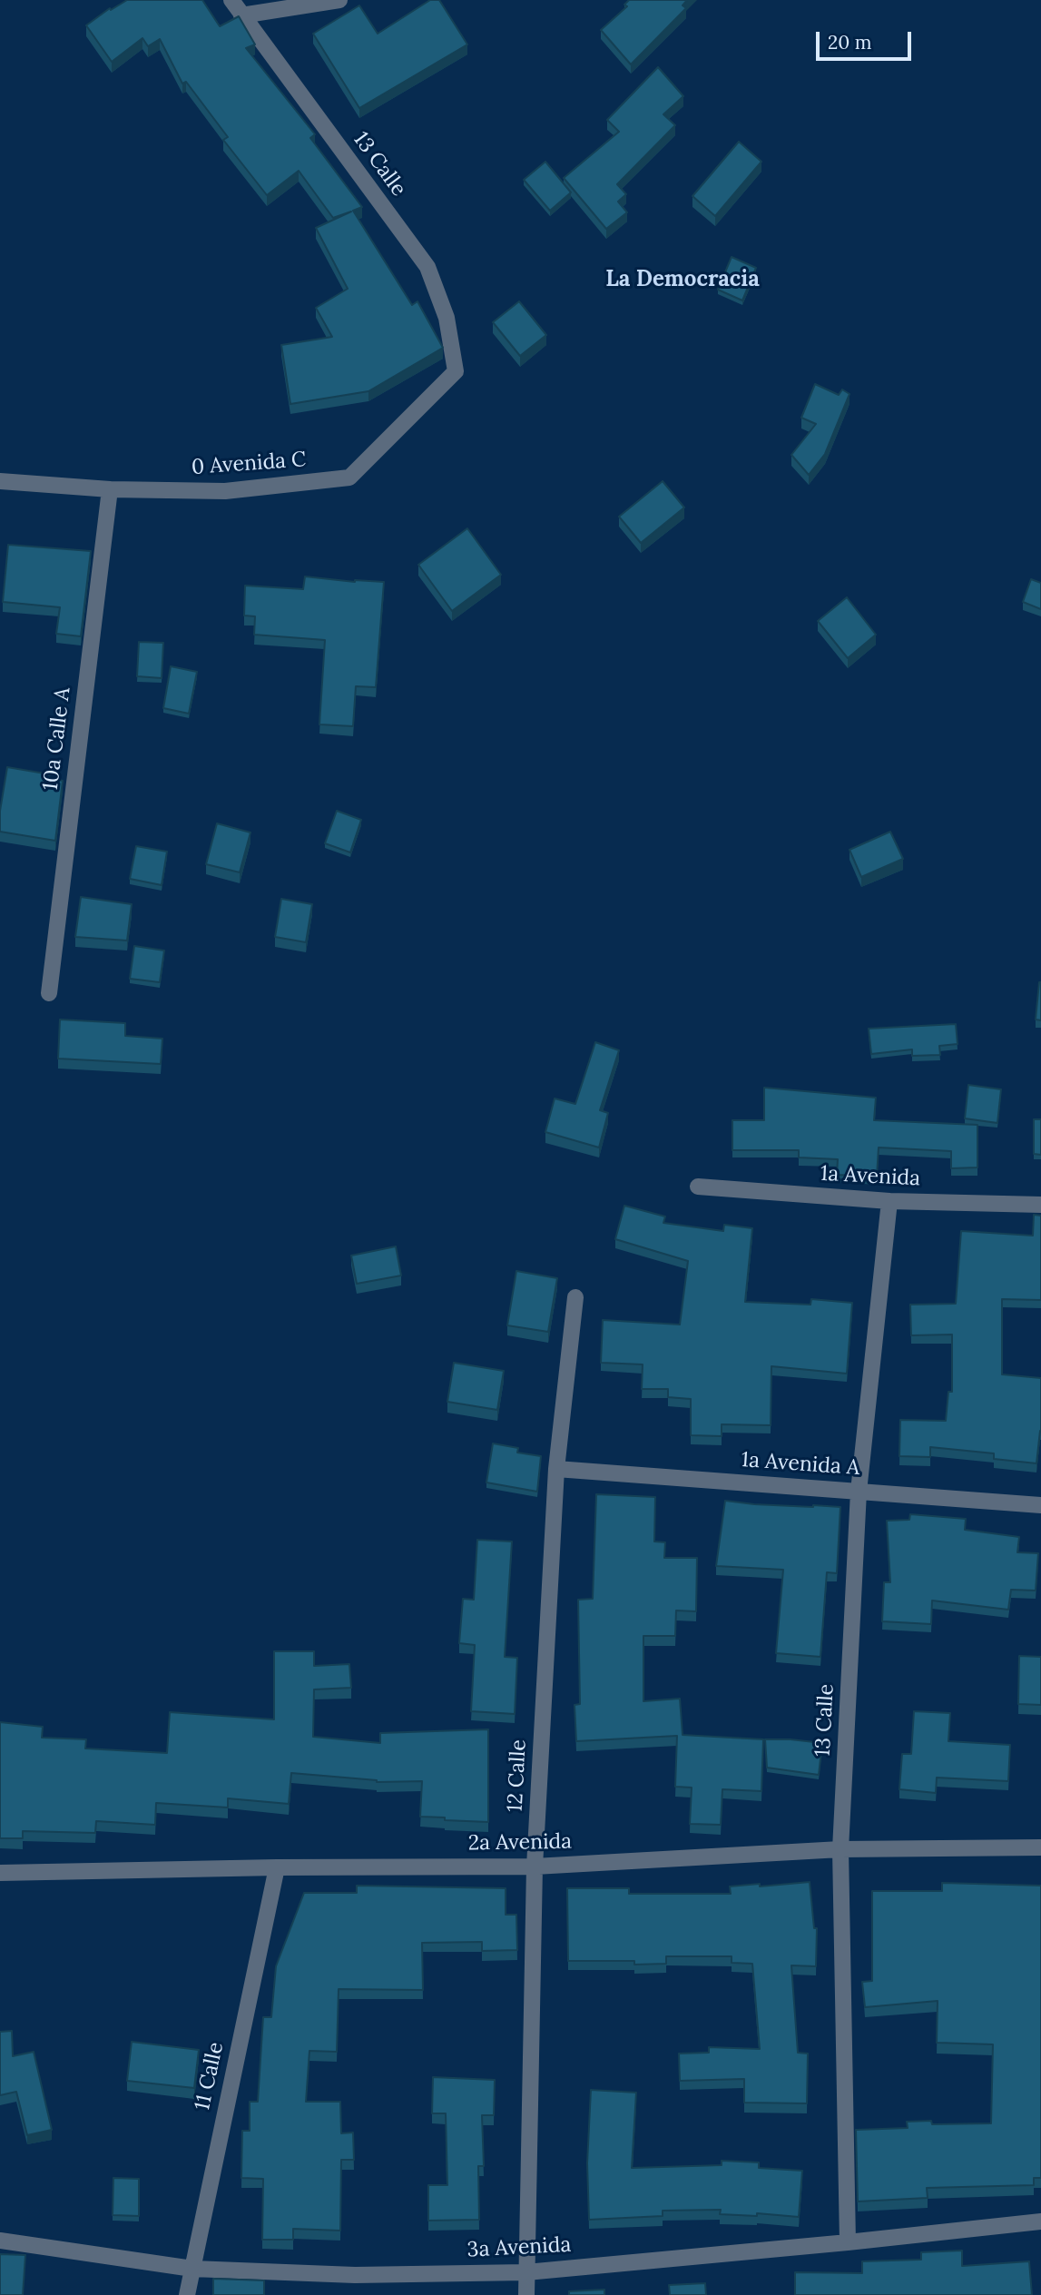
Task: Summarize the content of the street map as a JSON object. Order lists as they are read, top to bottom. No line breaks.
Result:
{"streets":{"street":["13 Calle","0 Avenida C","10a Calle A","1a Avenida","1a Avenida A","12 Calle","2a Avenida","11 Calle","3a Avenida"]},"crossings":[["13 Calle","0 Avenida C"],["13 Calle","1a Avenida"],["13 Calle","1a Avenida A"],["13 Calle","2a Avenida"],["13 Calle","3a Avenida"],["0 Avenida C","10a Calle A"],["1a Avenida A","12 Calle"],["12 Calle","2a Avenida"],["12 Calle","3a Avenida"],["2a Avenida","11 Calle"],["11 Calle","3a Avenida"]],"districts":["La Democracia"],"scale_bar":"20 m"}
